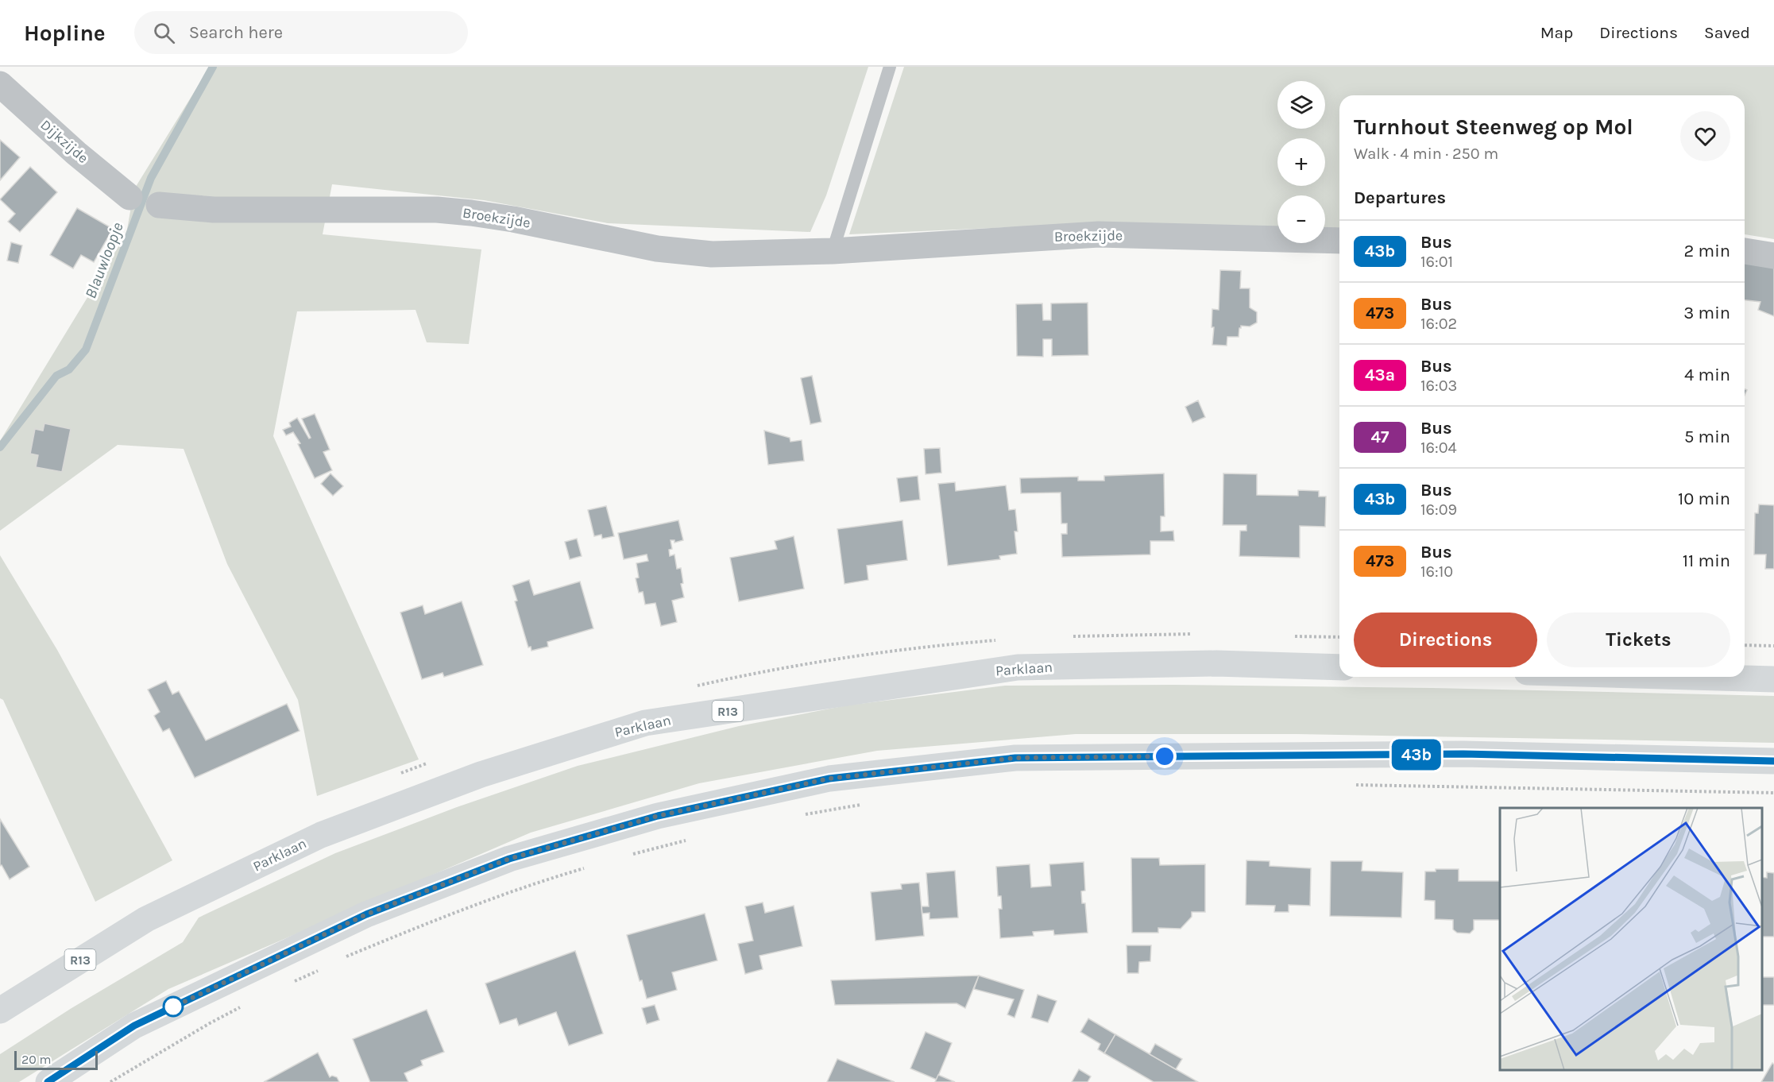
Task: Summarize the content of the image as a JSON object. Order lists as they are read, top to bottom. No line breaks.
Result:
{"streets":{"main road":["Parklaan","R13"],"street":["Dijkzijde","Broekzijde"]},"water":["Blauwloopje"],"lines":["bus line 43b"],"scale_bar":"20 m","page":{"header":"Hopline","search":"Search here","nav":["Map","Directions","Saved"],"on_map":"43b","map_buttons":["+","−"],"heading":[["Turnhout Steenweg op Mol","Walk · 4 min · 250 m"],"Departures"],"list":[{"mark":"43b","name":"Bus","note":"16:01","value":"2 min"},{"mark":"473","name":"Bus","note":"16:02","value":"3 min"},{"mark":"43a","name":"Bus","note":"16:03","value":"4 min"},{"mark":"47","name":"Bus","note":"16:04","value":"5 min"},{"mark":"43b","name":"Bus","note":"16:09","value":"10 min"},{"mark":"473","name":"Bus","note":"16:10","value":"11 min"}],"buttons":["Directions","Tickets"],"scale":"20 m"}}
